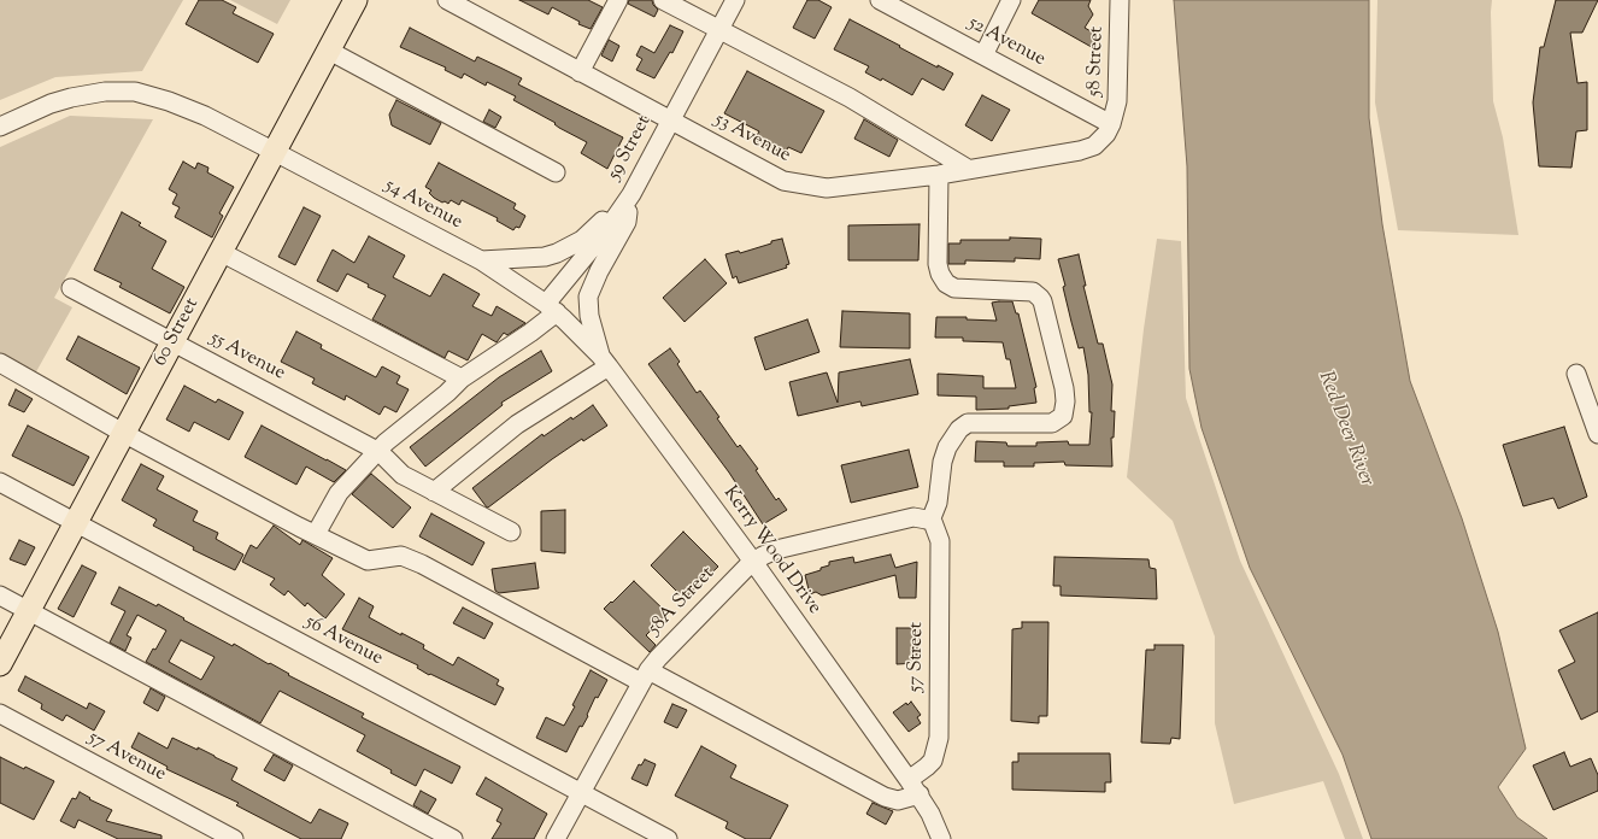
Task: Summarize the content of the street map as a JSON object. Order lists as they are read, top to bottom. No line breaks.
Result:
{"streets":{"main road":["60 Street"],"street":["52 Avenue","58 Street","53 Avenue","59 Street","54 Avenue","55 Avenue","Kerry Wood Drive","58A Street","56 Avenue","57 Street","57 Avenue"]},"crossings":[["52 Avenue","58 Street"],["52 Avenue","53 Avenue"],["58 Street","53 Avenue"],["53 Avenue","59 Street"],["59 Street","54 Avenue"],["59 Street","55 Avenue"],["59 Street","Kerry Wood Drive"],["54 Avenue","60 Street"],["54 Avenue","Kerry Wood Drive"],["60 Street","55 Avenue"],["60 Street","56 Avenue"],["Kerry Wood Drive","58A Street"],["Kerry Wood Drive","57 Street"],["58A Street","56 Avenue"],["58A Street","57 Street"]],"water":["Red Deer River"]}
